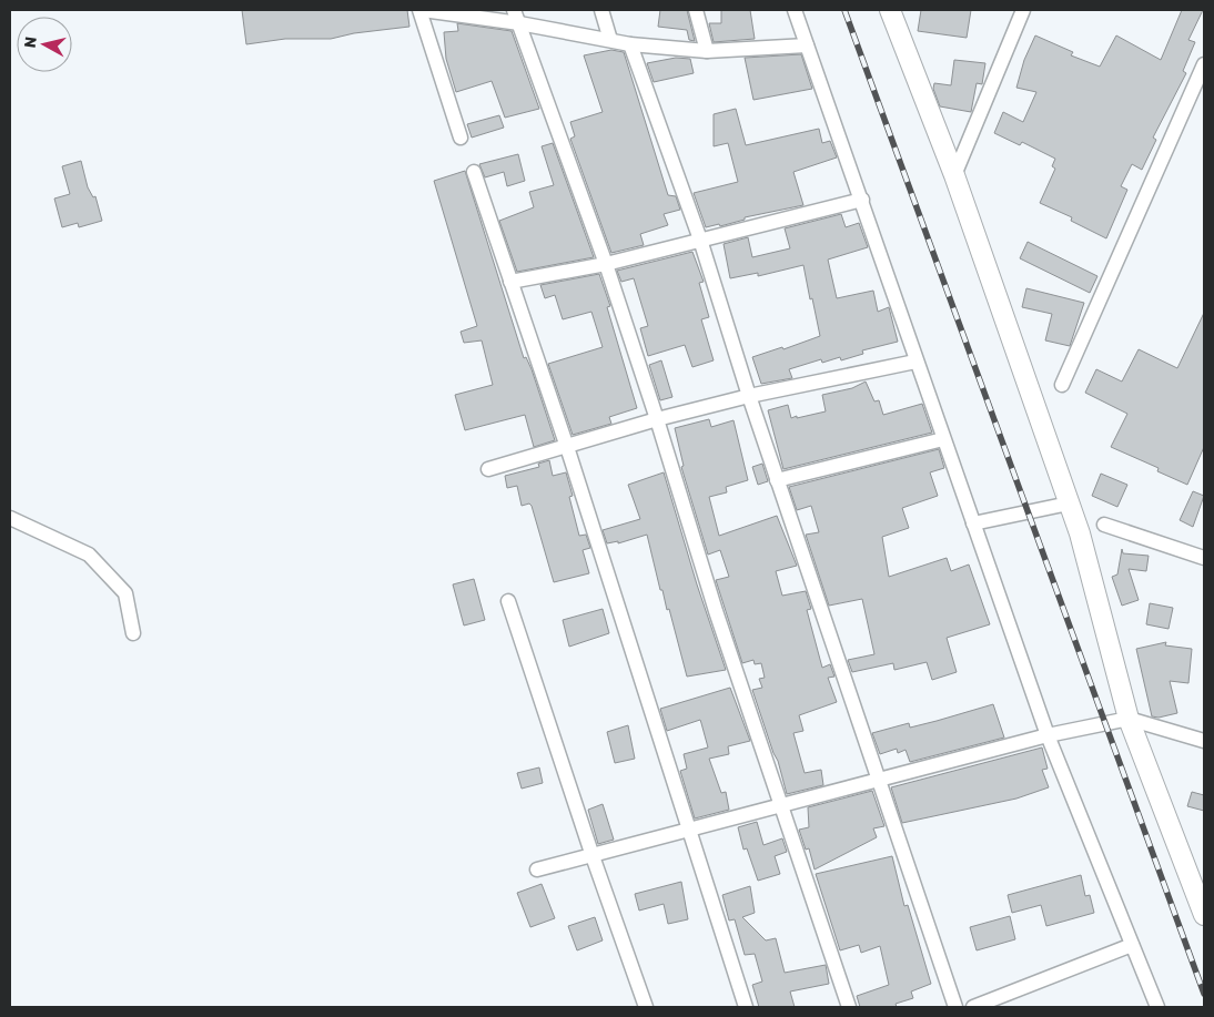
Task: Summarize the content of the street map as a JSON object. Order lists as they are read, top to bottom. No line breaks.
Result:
{"north":"left"}
